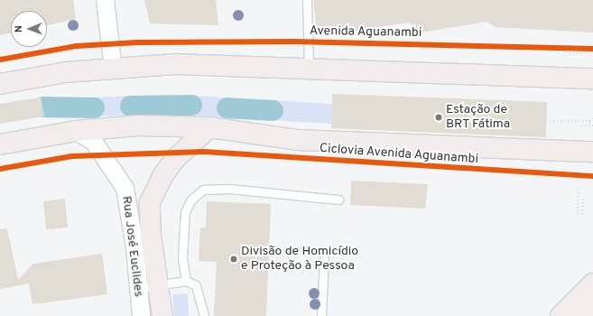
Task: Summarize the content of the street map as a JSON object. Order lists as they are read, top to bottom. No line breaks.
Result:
{"streets":{"street":["Rua José Euclides"],"cycle path":["Avenida Aguanambi","Ciclovia Avenida Aguanambi"]},"places":["Estação de BRT Fátima","Divisão de Homicídio e Proteção à Pessoa"],"north":"left"}
